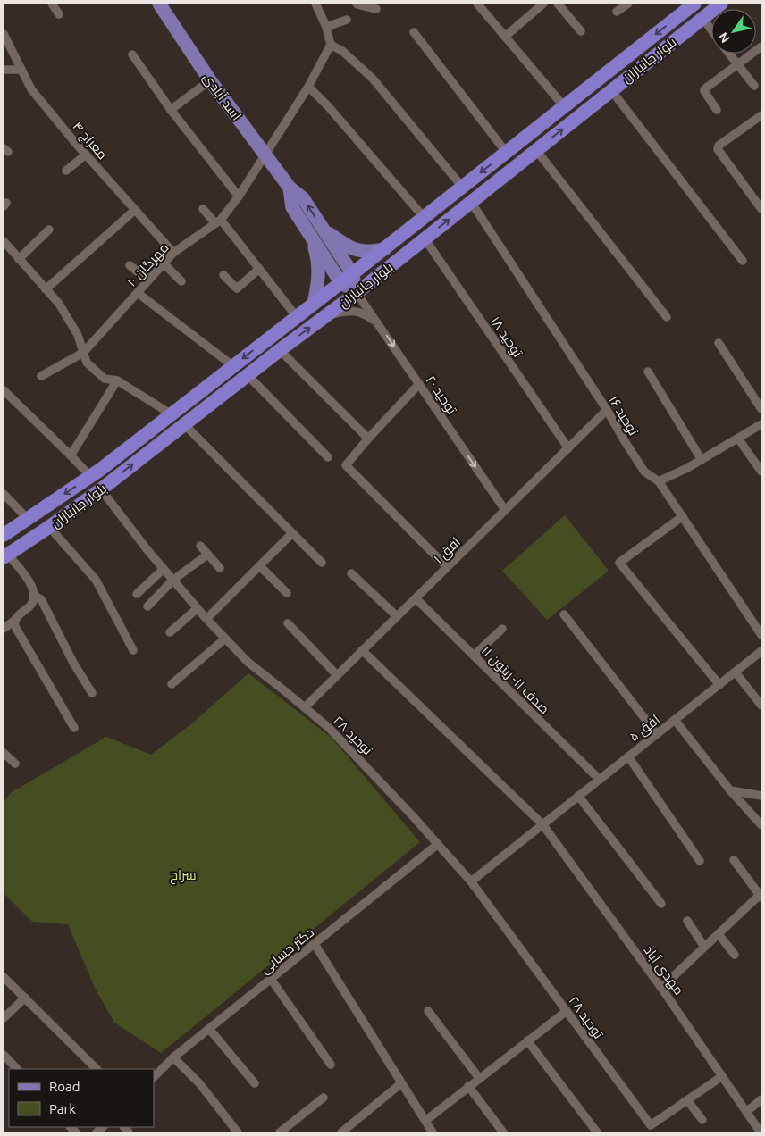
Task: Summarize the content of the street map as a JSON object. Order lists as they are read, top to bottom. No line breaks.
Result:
{"streets":{"highway":["بلوار جانبازان"],"main road":["اسد آبادی"],"street":["معراج ۴","مهرگان ۱۰","توحید ۱۸","توحید ۲۰","توحید ۱۶","افق ۱","صدف ۱۱- زیتون ۱۱","افق ۵","توحید ۲۸","دکتر حسابی","مهدی آباد"]},"crossings":[["بلوار جانبازان","اسد آبادی"],["بلوار جانبازان","توحید ۱۸"],["بلوار جانبازان","توحید ۲۰"],["بلوار جانبازان","توحید ۱۶"],["بلوار جانبازان","توحید ۲۸"],["اسد آبادی","مهرگان ۱۰"],["معراج ۴","مهرگان ۱۰"],["توحید ۱۸","افق ۱"],["توحید ۲۰","افق ۱"],["توحید ۱۶","افق ۱"],["افق ۱","صدف ۱۱- زیتون ۱۱"],["افق ۱","توحید ۲۸"],["افق ۱","مهدی آباد"],["صدف ۱۱- زیتون ۱۱","افق ۵"],["افق ۵","مهدی آباد"],["توحید ۲۸","دکتر حسابی"]],"one_way":["توحید ۲۰"],"parks":["سراج"],"legend":["Road","Park"],"north":"bottom left"}
